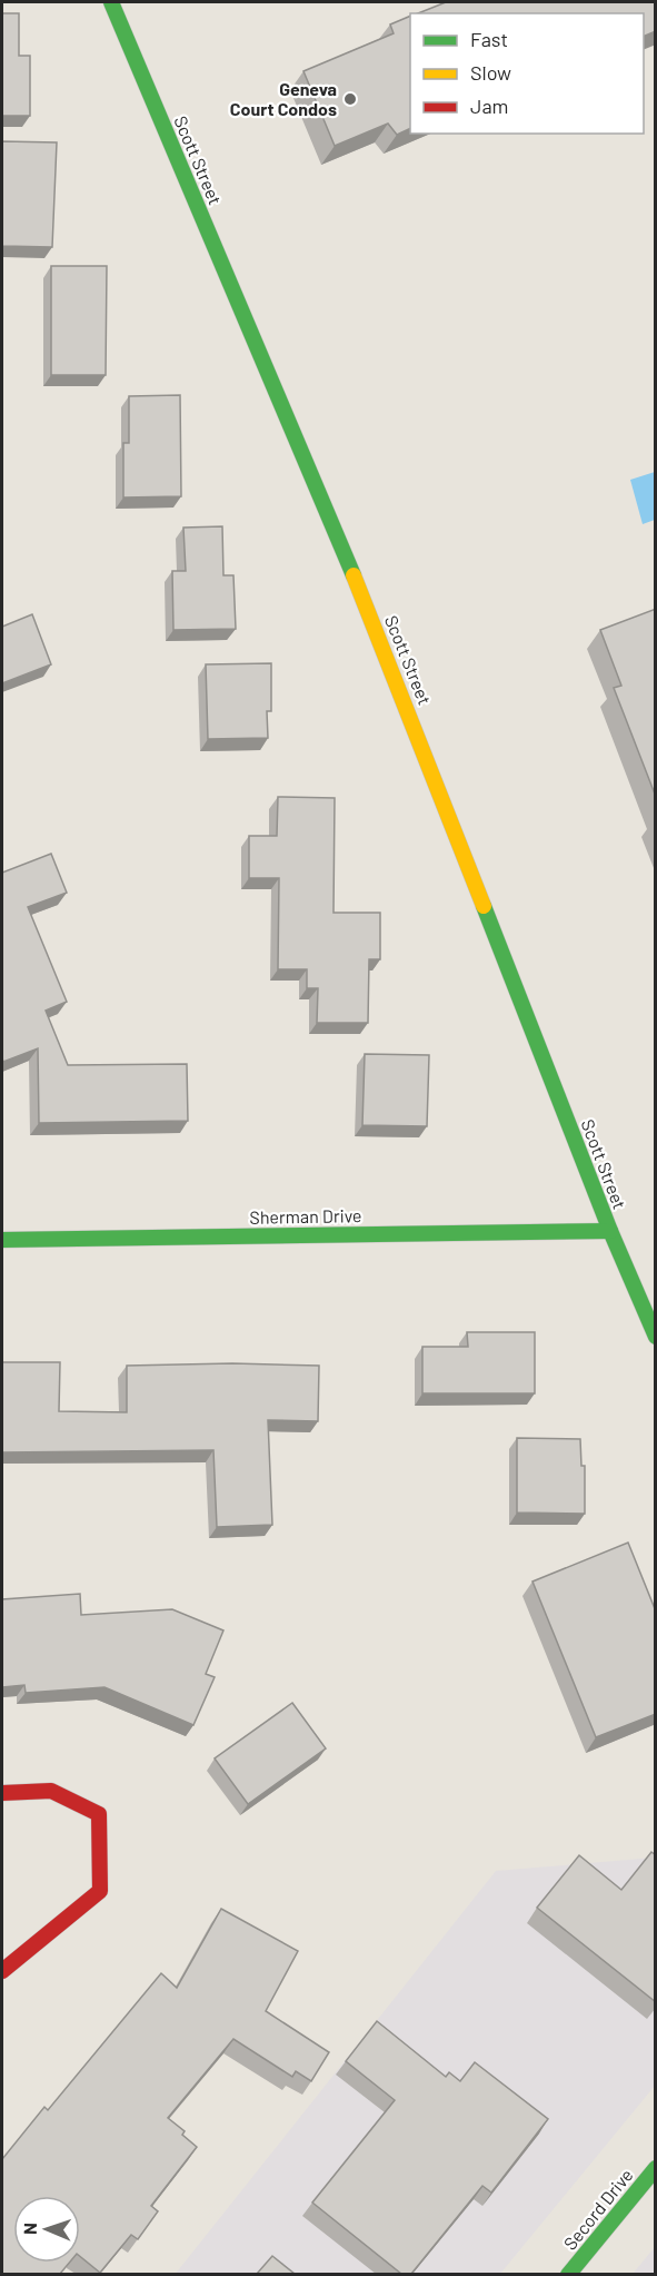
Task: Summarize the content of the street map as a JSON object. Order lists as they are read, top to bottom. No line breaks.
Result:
{"streets":{"main road":["Scott Street","Sherman Drive","Secord Drive"]},"crossings":[["Scott Street","Sherman Drive"]],"places":["Geneva Court Condos"],"legend":["Fast","Slow","Jam"],"north":"left"}
